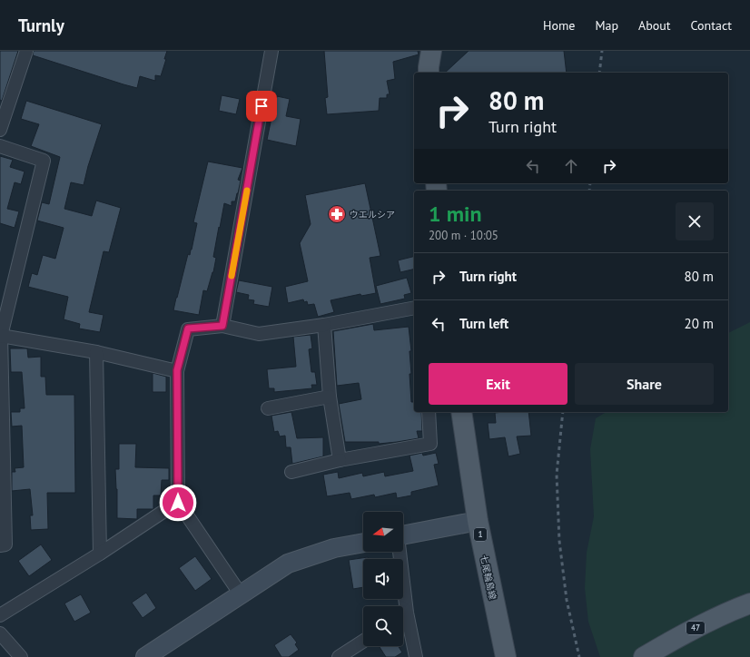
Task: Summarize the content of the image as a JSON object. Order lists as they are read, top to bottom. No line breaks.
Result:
{"streets":{"main road":["1","七尾輪島線","47"]},"places":{"pharmacy":["ウエルシア"]},"north":"left","page":{"header":"Turnly","nav":["Home","Map","About","Contact"],"turn":["80 m","Turn right"],"heading":["1 min","200 m · 10:05"],"list":[{"name":"Turn right","value":"80 m"},{"name":"Turn left","value":"20 m"}],"buttons":["Exit","Share"]}}
